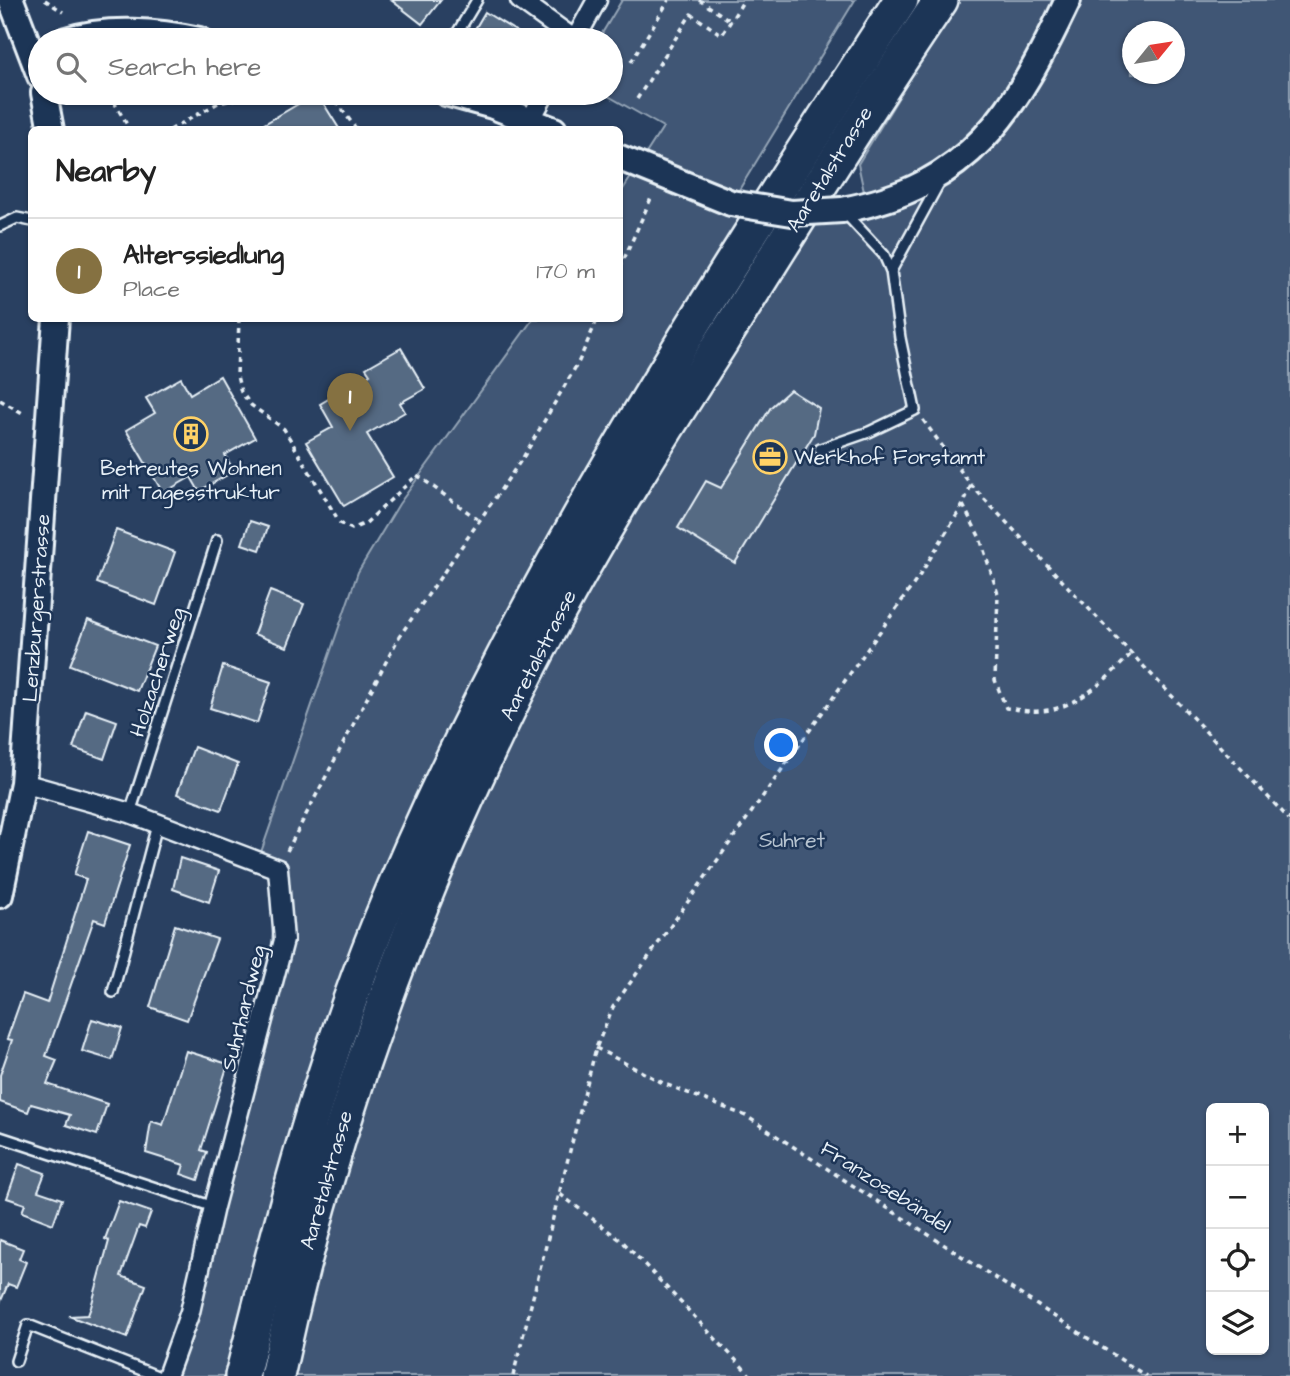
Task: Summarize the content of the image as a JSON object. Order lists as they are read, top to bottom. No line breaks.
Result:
{"streets":{"highway":["Aaretalstrasse"],"main road":["Lenzburgerstrasse"],"street":["Suhrhardweg"],"lane":["Holzacherweg"],"path":["Franzosebändel"]},"parks":["Suhret"],"places":{"building":["Betreutes Wohnen mit Tagesstruktur"],"office":["Werkhof Forstamt"]},"north":"top right","page":{"search":"Search here","heading":"Nearby","list":[{"mark":"1","name":"Alterssiedlung","note":"Place","value":"170 m"}],"pins":"1","map_buttons":["+","−"]}}
